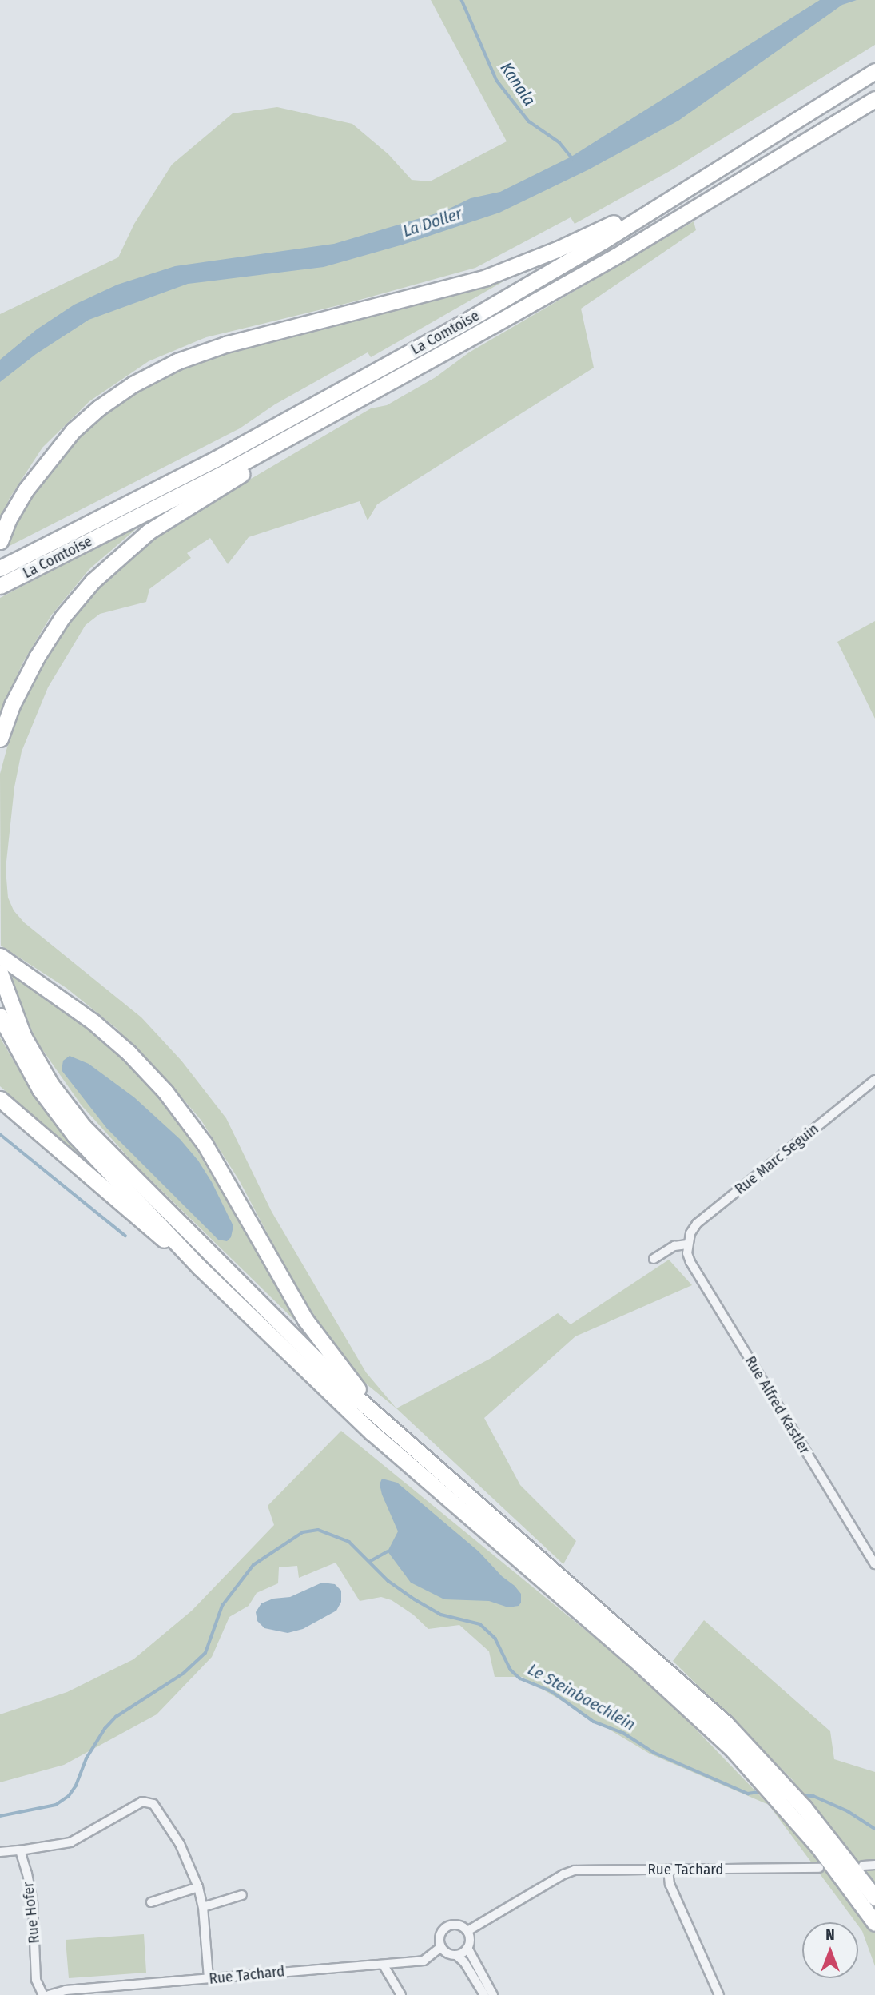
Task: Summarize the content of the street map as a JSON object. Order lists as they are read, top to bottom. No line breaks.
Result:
{"streets":{"highway":["La Comtoise"],"street":["Rue Marc Seguin","Rue Alfred Kastler","Rue Tachard","Rue Hofer"]},"crossings":[["Rue Marc Seguin","Rue Alfred Kastler"]],"water":["Kanala","La Doller","Le Steinbaechlein"],"north":"top"}
